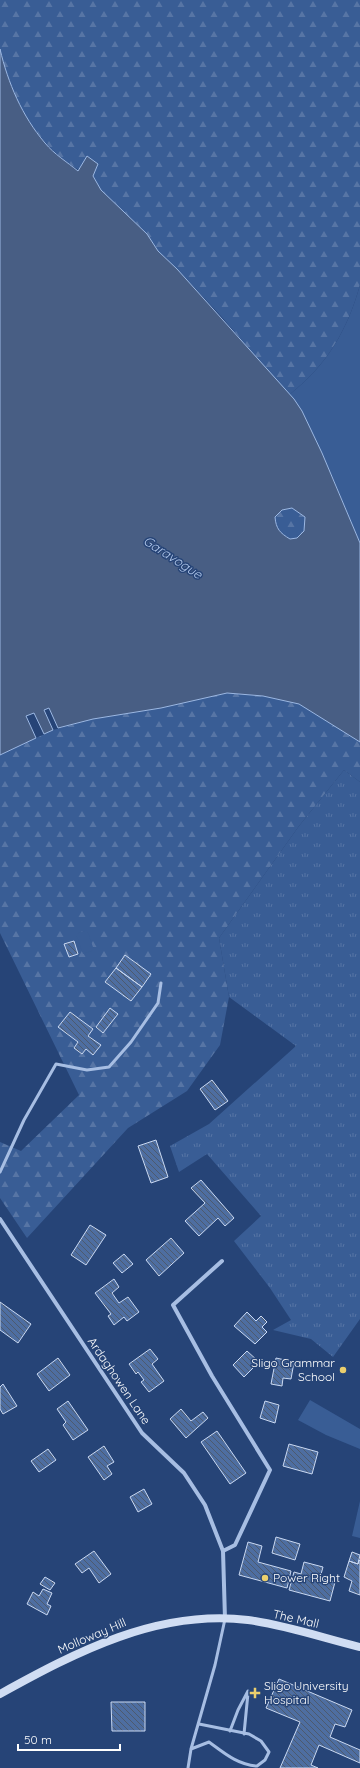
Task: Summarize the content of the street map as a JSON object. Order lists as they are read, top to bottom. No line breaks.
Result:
{"streets":{"main road":["The Mall","Molloway Hill"],"street":["Ardaghowen Lane"]},"crossings":[["Ardaghowen Lane","The Mall"],["Ardaghowen Lane","Molloway Hill"],["The Mall","Molloway Hill"]],"water":["Garavogue"],"places":{"other":["Sligo Grammar School","Power Right"],"health":["Sligo University Hospital"]},"scale_bar":"50 m"}
